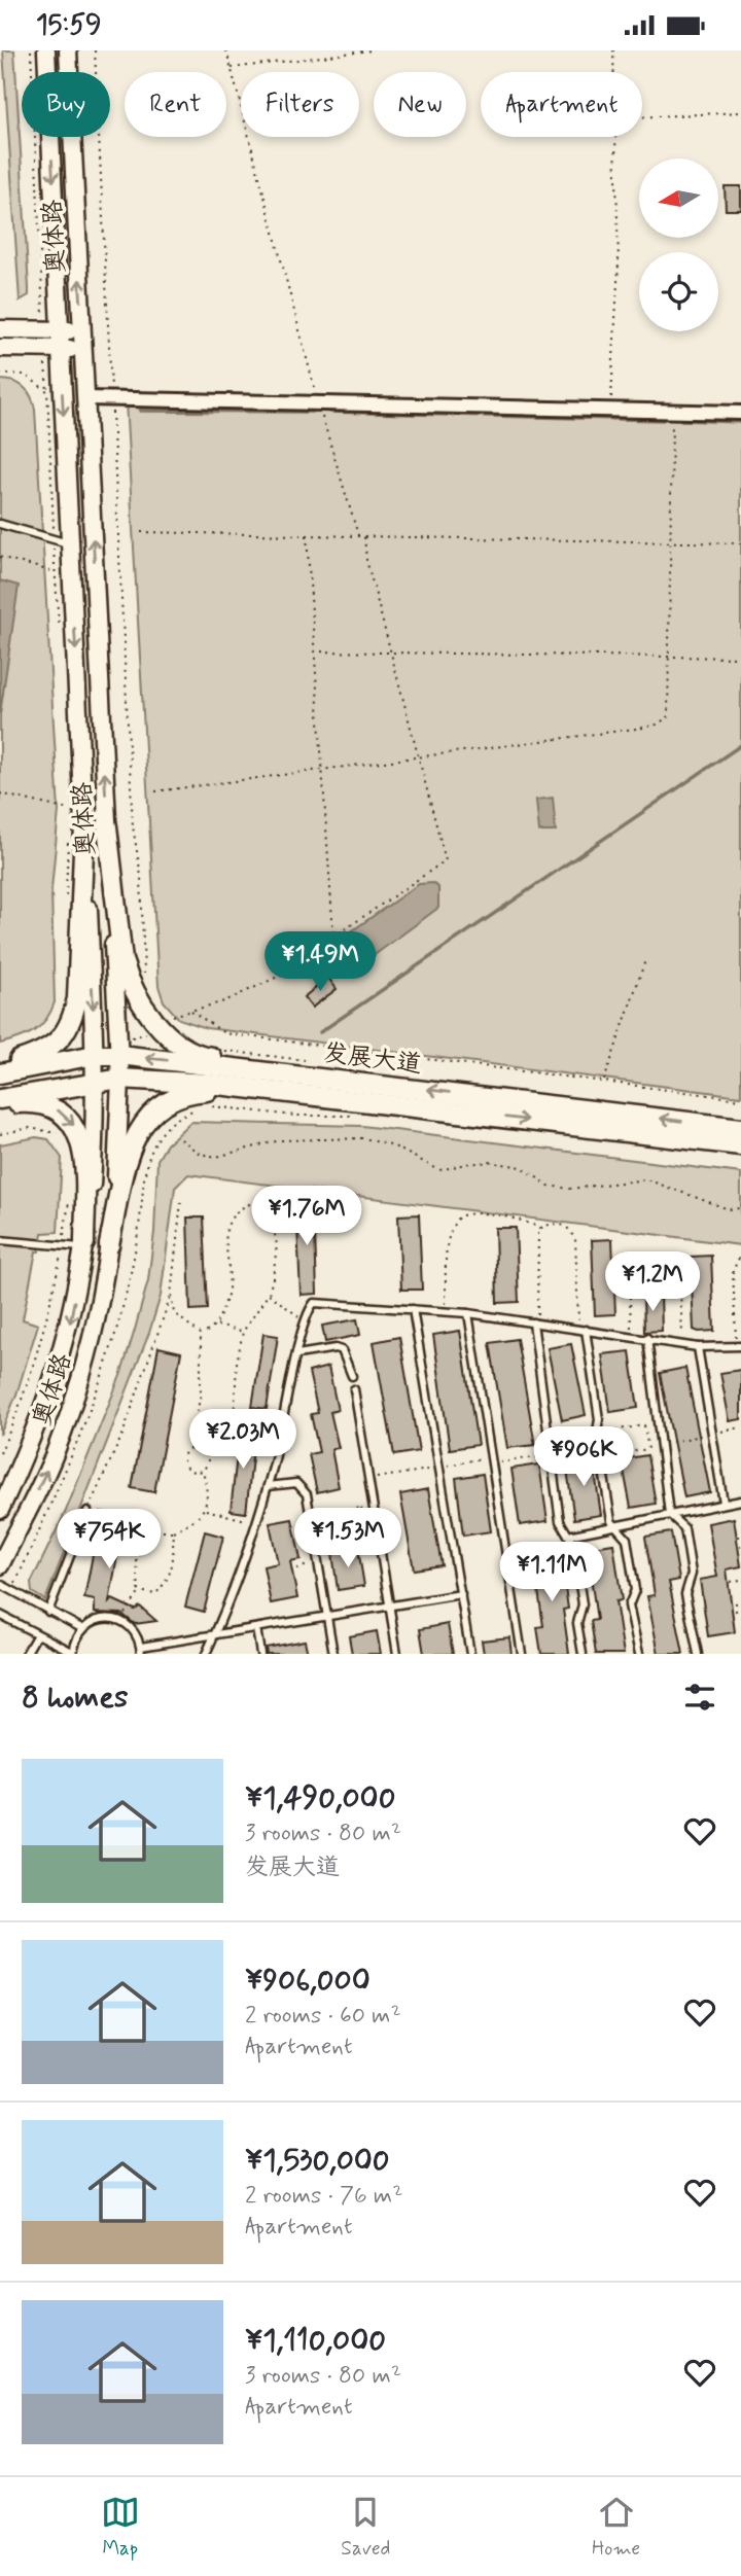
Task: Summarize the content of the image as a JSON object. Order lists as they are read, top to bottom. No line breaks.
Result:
{"streets":{"main road":["奥体路","发展大道"]},"crossings":[["奥体路","发展大道"]],"north":"left","page":{"status":"15:59","chip":["Buy","Rent","Filters","New","Apartment"],"price":["¥1.49M","¥1.76M","¥1.2M","¥2.03M","¥906K","¥1.53M","¥754K","¥1.11M"],"heading":"8 homes","list":[{"name":"¥1,490,000","note":"3 rooms · 80 m² · 发展大道"},{"name":"¥906,000","note":"2 rooms · 60 m² · Apartment"},{"name":"¥1,530,000","note":"2 rooms · 76 m² · Apartment"},{"name":"¥1,110,000","note":"3 rooms · 80 m² · Apartment"}],"tabs":["Map","Saved","Home"]}}
